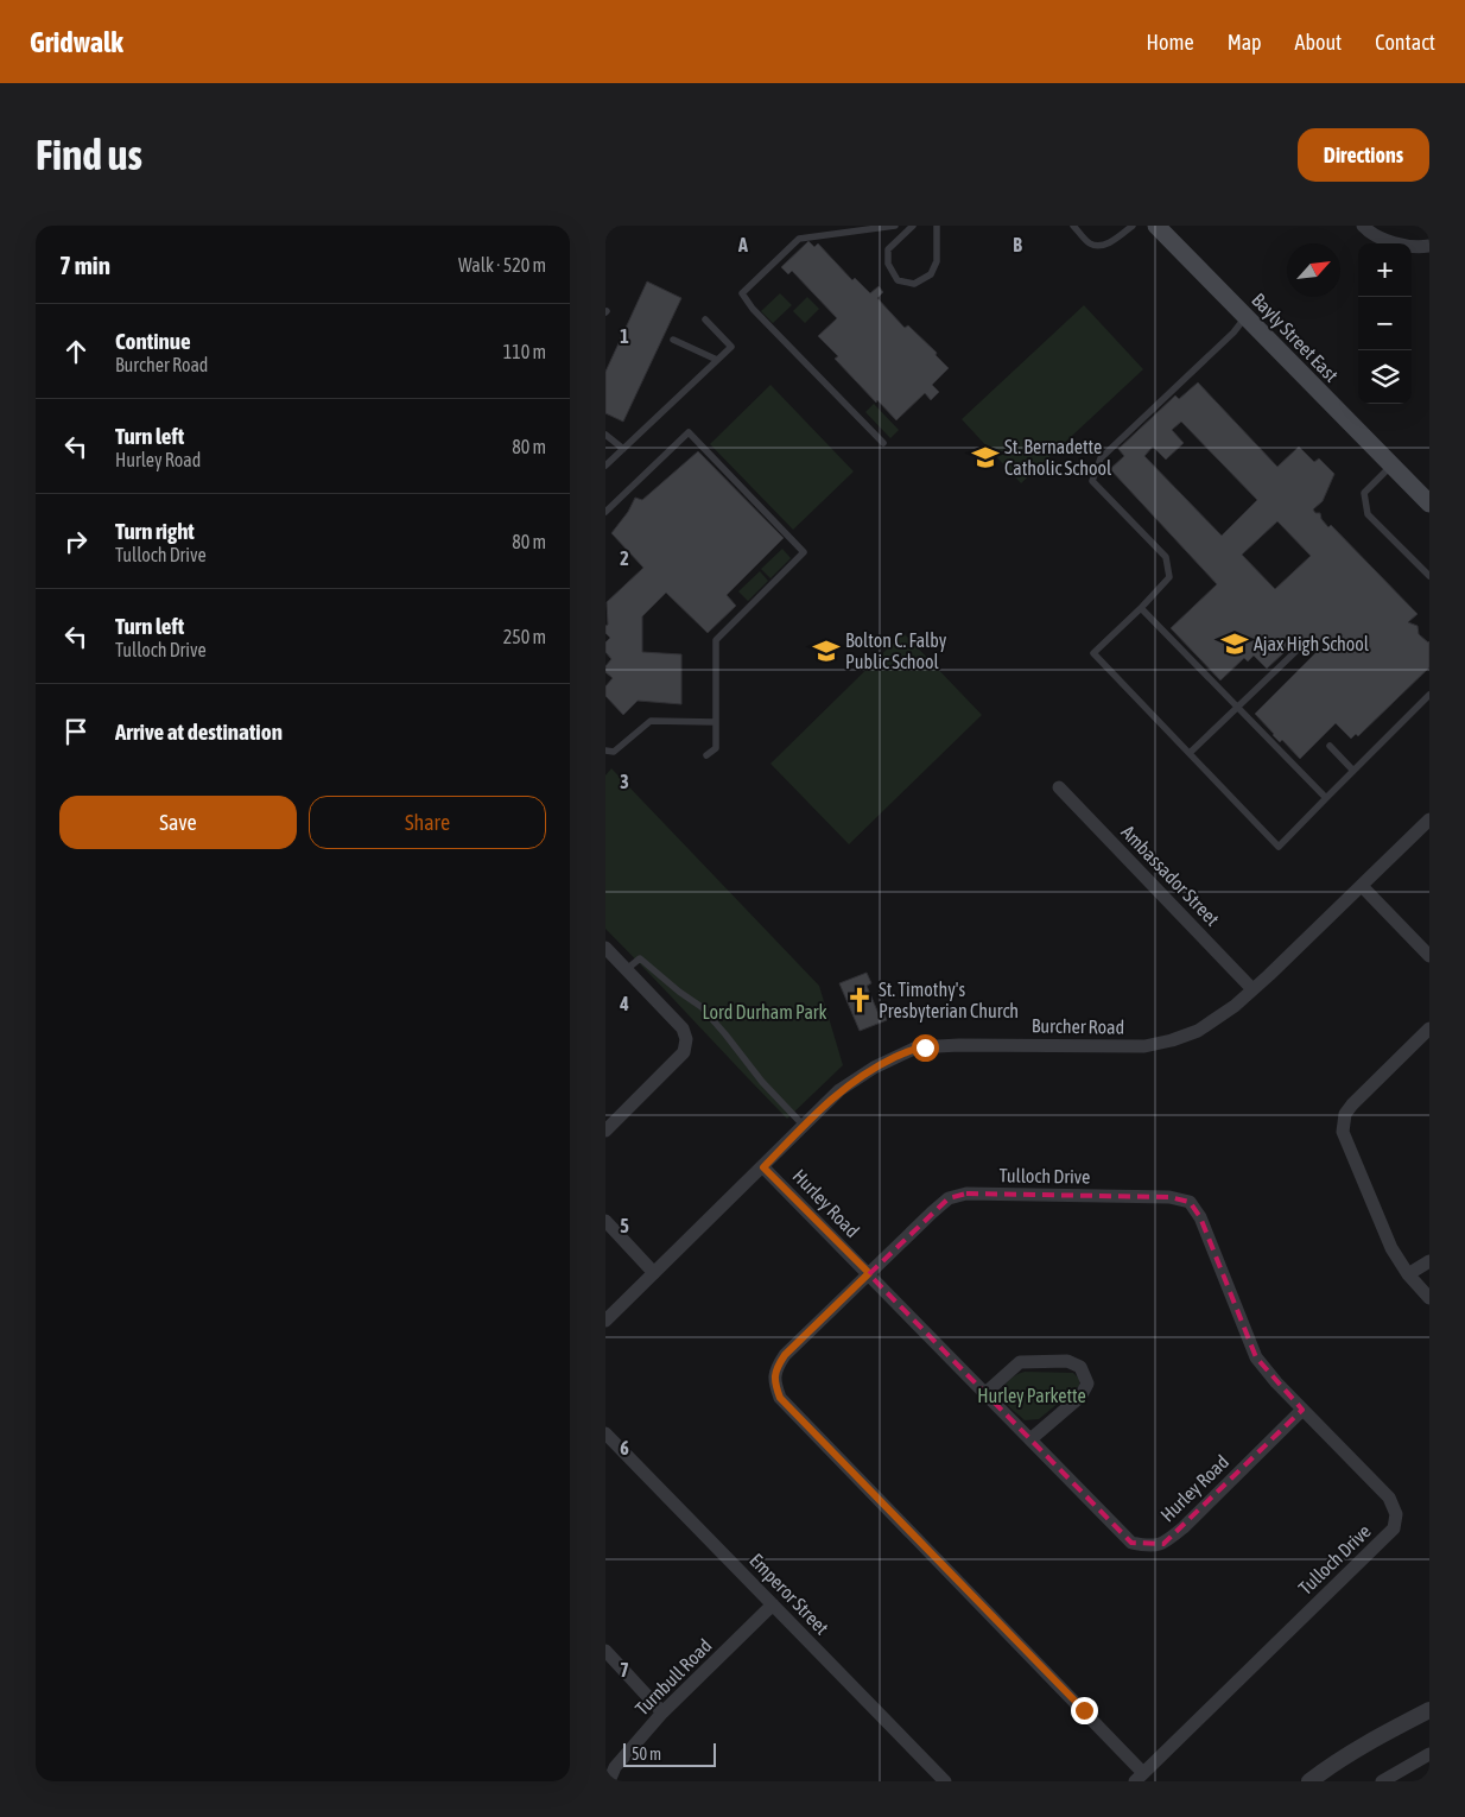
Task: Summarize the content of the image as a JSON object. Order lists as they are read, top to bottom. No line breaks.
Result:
{"streets":{"main road":["Bayly Street East"],"street":["Ambassador Street","Burcher Road","Tulloch Drive","Hurley Road","Emperor Street","Turnbull Road"]},"crossings":[["Ambassador Street","Burcher Road"],["Burcher Road","Hurley Road"],["Tulloch Drive","Hurley Road"],["Emperor Street","Turnbull Road"]],"parks":["Lord Durham Park","Hurley Parkette"],"places":{"school or university":["St. Bernadette Catholic School","Ajax High School","Bolton C. Falby Public School"],"church":["St. Timothy's Presbyterian Church"]},"scale_bar":"50 m","north":"top right","page":{"header":"Gridwalk","nav":["Home","Map","About","Contact"],"buttons":["Directions",["Save","Share"]],"title":"Find us","heading":["7 min","Walk · 520 m"],"map_buttons":["+","−"],"list":[["Continue","Burcher Road","110 m"],["Turn left","Hurley Road","80 m"],["Turn right","Tulloch Drive","80 m"],["Turn left","Tulloch Drive","250 m"],"Arrive at destination"],"scale":"50 m"},"grid":{"columns":["A","B"],"rows":["1","2","3","4","5","6","7"]}}
